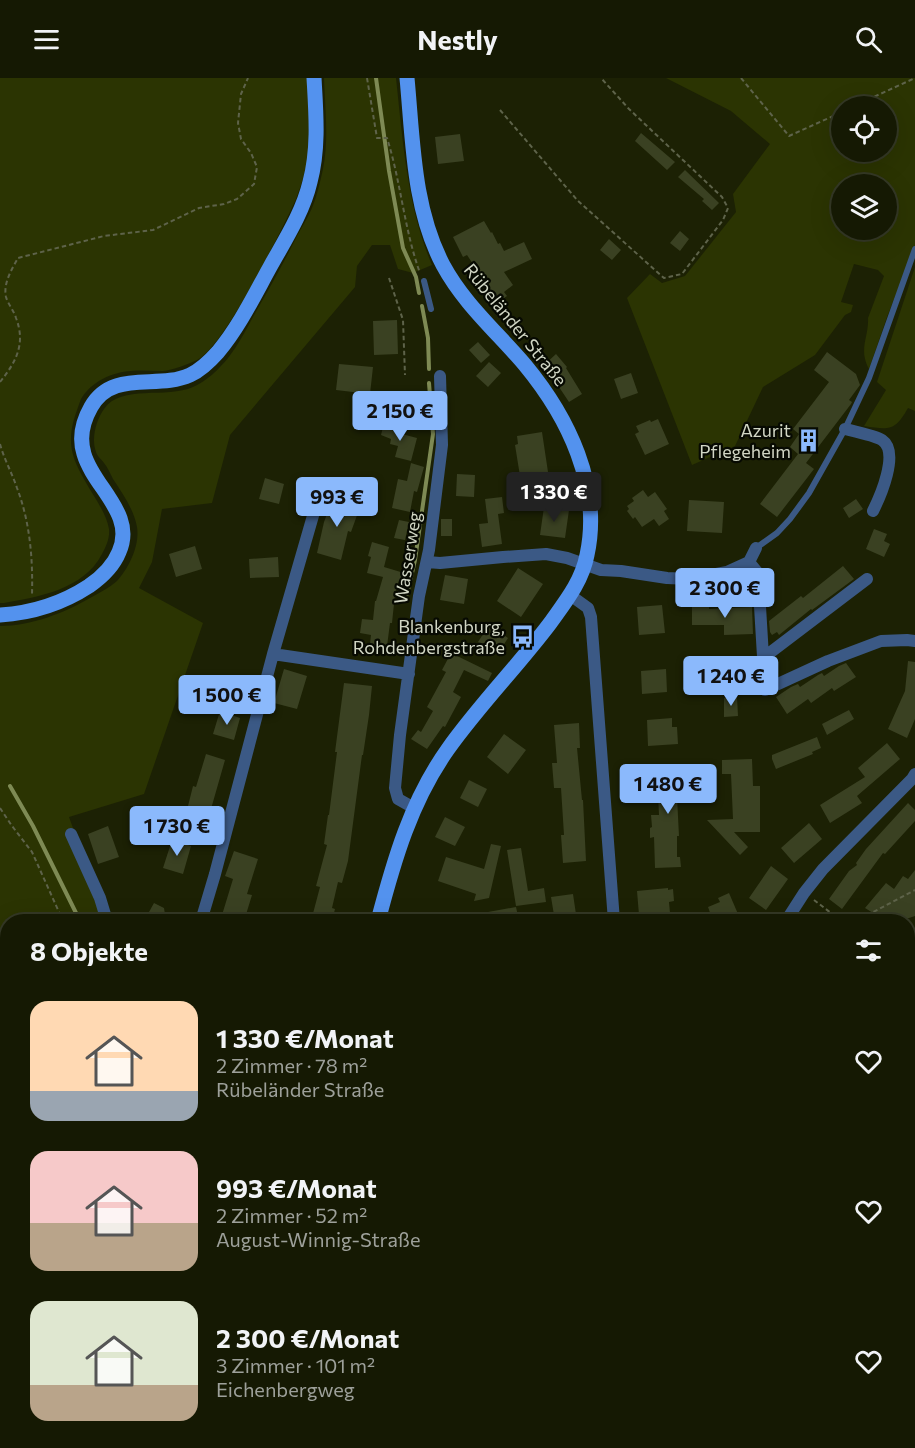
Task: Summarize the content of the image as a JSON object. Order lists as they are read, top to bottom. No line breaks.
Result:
{"streets":{"main road":["Rübeländer Straße"],"street":["Wasserweg"]},"crossings":[["Rübeländer Straße","Wasserweg"]],"places":{"building":["Azurit Pflegeheim"],"bus stop":["Blankenburg, Rohdenbergstraße"]},"page":{"header":"Nestly","price":["2 150 €","1 330 €","993 €","2 300 €","1 240 €","1 500 €","1 480 €","1 730 €"],"heading":"8 Objekte","list":[{"name":"1 330 €/Monat","note":"2 Zimmer · 78 m² · Rübeländer Straße"},{"name":"993 €/Monat","note":"2 Zimmer · 52 m² · August-Winnig-Straße"},{"name":"2 300 €/Monat","note":"3 Zimmer · 101 m² · Eichenbergweg"}]}}
